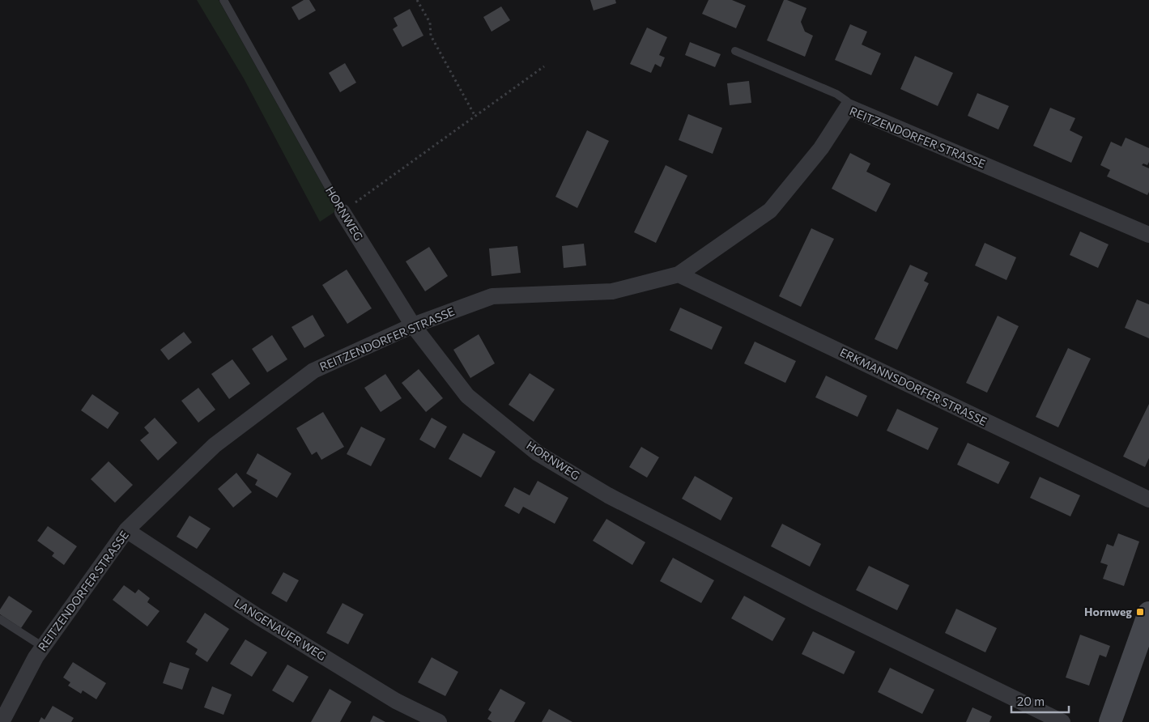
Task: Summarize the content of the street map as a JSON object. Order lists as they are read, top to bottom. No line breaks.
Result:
{"streets":{"street":["REITZENDORFER STRASSE","HORNWEG","ERKMANNSDORFER STRASSE","LANGENAUER WEG"]},"crossings":[["REITZENDORFER STRASSE","HORNWEG"],["REITZENDORFER STRASSE","ERKMANNSDORFER STRASSE"],["REITZENDORFER STRASSE","LANGENAUER WEG"]],"places":{"transit":["Hornweg"]},"scale_bar":"20 m"}
